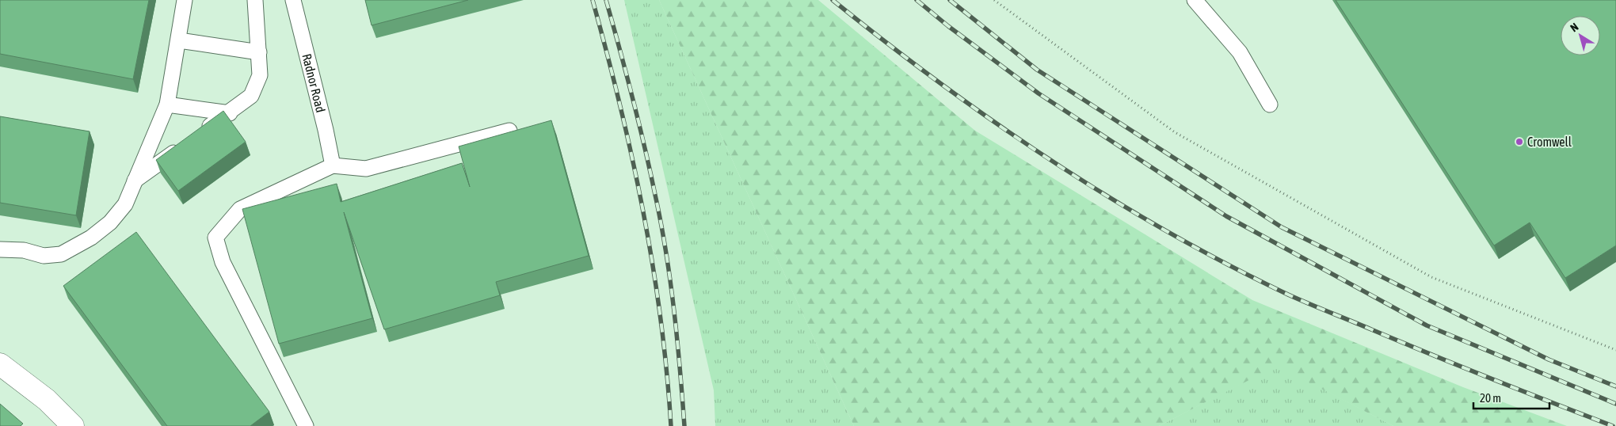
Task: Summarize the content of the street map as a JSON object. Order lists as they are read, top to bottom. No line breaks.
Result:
{"streets":{"lane":["Radnor Road"]},"places":["Cromwell"],"scale_bar":"20 m","north":"top left"}
